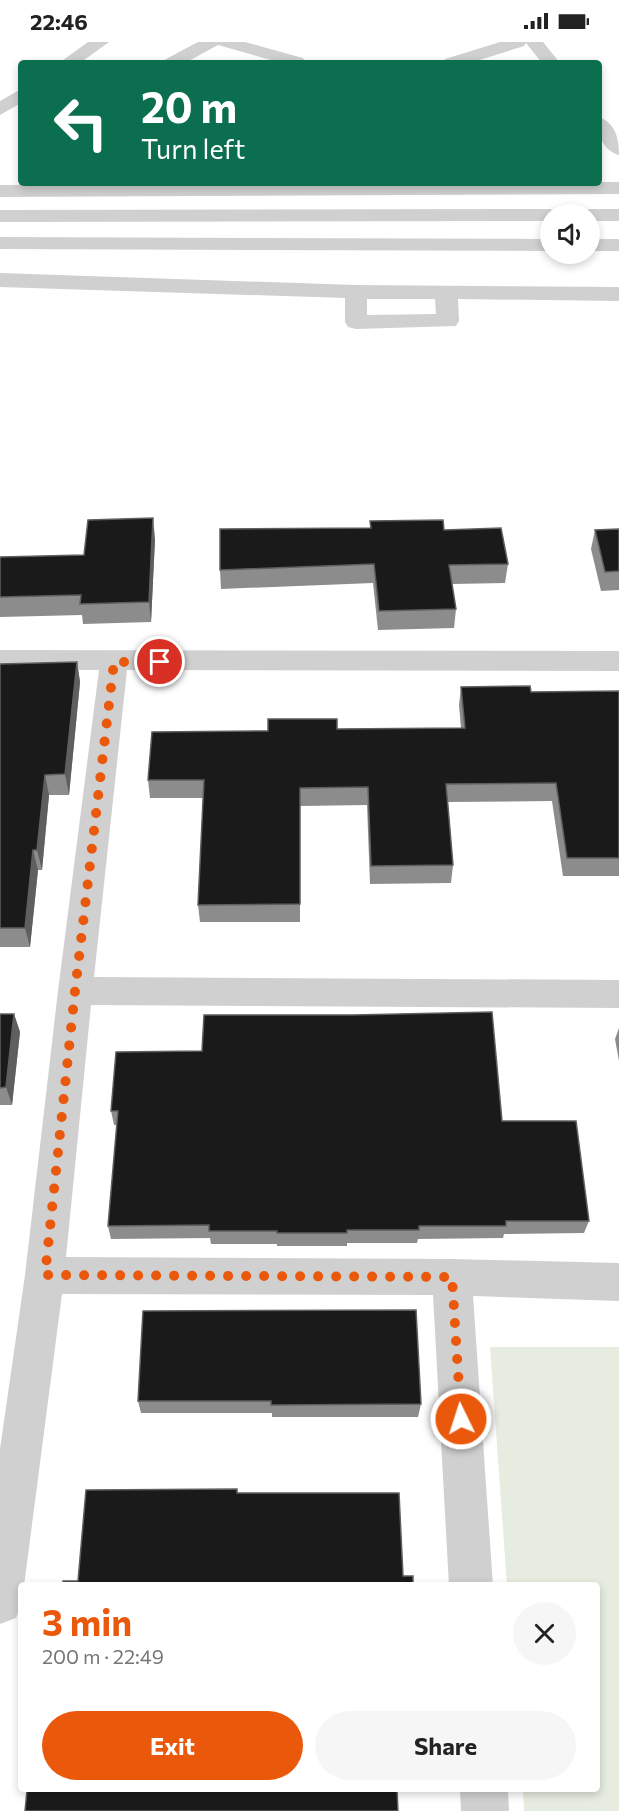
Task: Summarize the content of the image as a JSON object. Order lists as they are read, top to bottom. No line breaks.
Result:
{"page":{"status":"22:46","turn":["20 m","Turn left"],"heading":["3 min","200 m · 22:49"],"buttons":["Exit","Share"]}}
